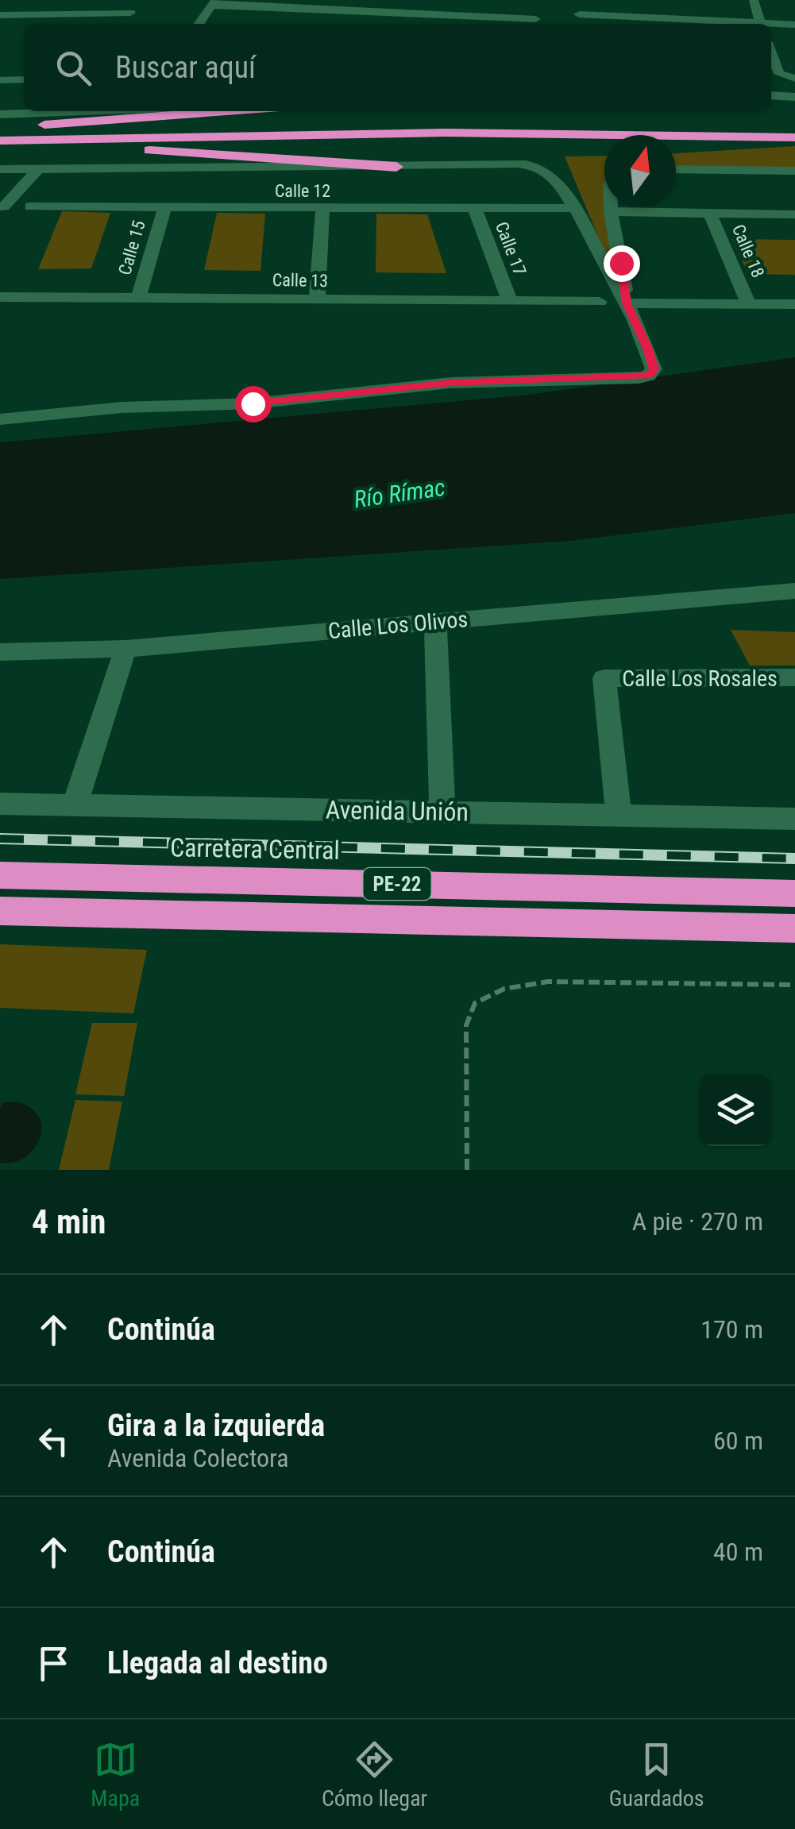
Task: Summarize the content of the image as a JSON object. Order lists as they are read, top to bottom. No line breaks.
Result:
{"streets":{"highway":["Carretera Central","PE-22"],"street":["Calle 12","Calle 15","Calle 17","Calle 18","Calle 13","Calle Los Olivos","Calle Los Rosales","Avenida Unión"]},"crossings":[["Calle 12","Calle 15"],["Calle 12","Calle 17"],["Calle 15","Calle 13"],["Calle 17","Calle 13"],["Calle Los Rosales","Avenida Unión"]],"water":["Río Rímac"],"north":"top","page":{"search":"Buscar aquí","heading":["4 min","A pie · 270 m"],"list":[["Continúa","170 m"],["Gira a la izquierda","Avenida Colectora","60 m"],["Continúa","40 m"],"Llegada al destino"],"nav":["Mapa","Cómo llegar","Guardados"]}}
